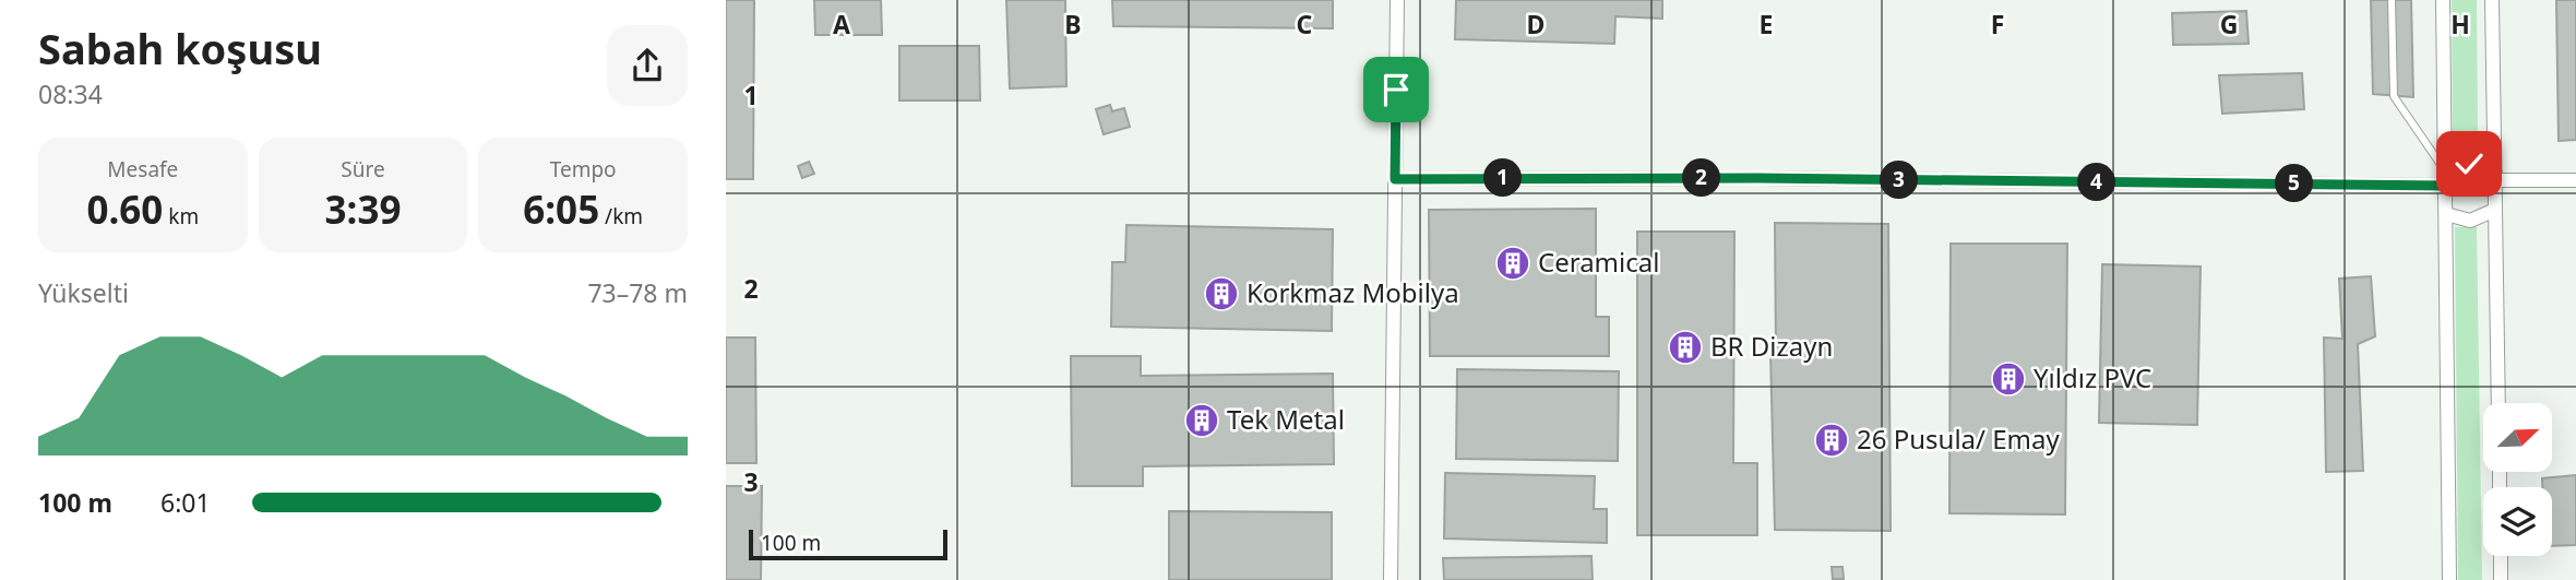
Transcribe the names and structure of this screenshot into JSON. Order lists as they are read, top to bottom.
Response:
{
  "places": {
    "building": [
      "Ceramical",
      "Korkmaz Mobilya",
      "BR Dizayn",
      "Yıldız PVC",
      "Tek Metal",
      "26 Pusula/ Emay"
    ]
  },
  "scale_bar": "100 m",
  "north": "top right",
  "page": {
    "heading": ["Sabah koşusu", "08:34"],
    "stats": [
      ["Mesafe", "0.60 km"],
      ["Süre", "3:39"],
      ["Tempo", "6:05 /km"]
    ],
    "pins": [
      "1",
      "2",
      "3",
      "4",
      "5"
    ],
    "chart": ["Yükselti", "73–78 m"],
    "list": [
      {
        "name": "100 m",
        "note": "6:01"
      }
    ],
    "scale": "100 m"
  },
  "grid": {
    "columns": [
      "A",
      "B",
      "C",
      "D",
      "E",
      "F",
      "G",
      "H"
    ],
    "rows": ["1", "2", "3"]
  }
}
